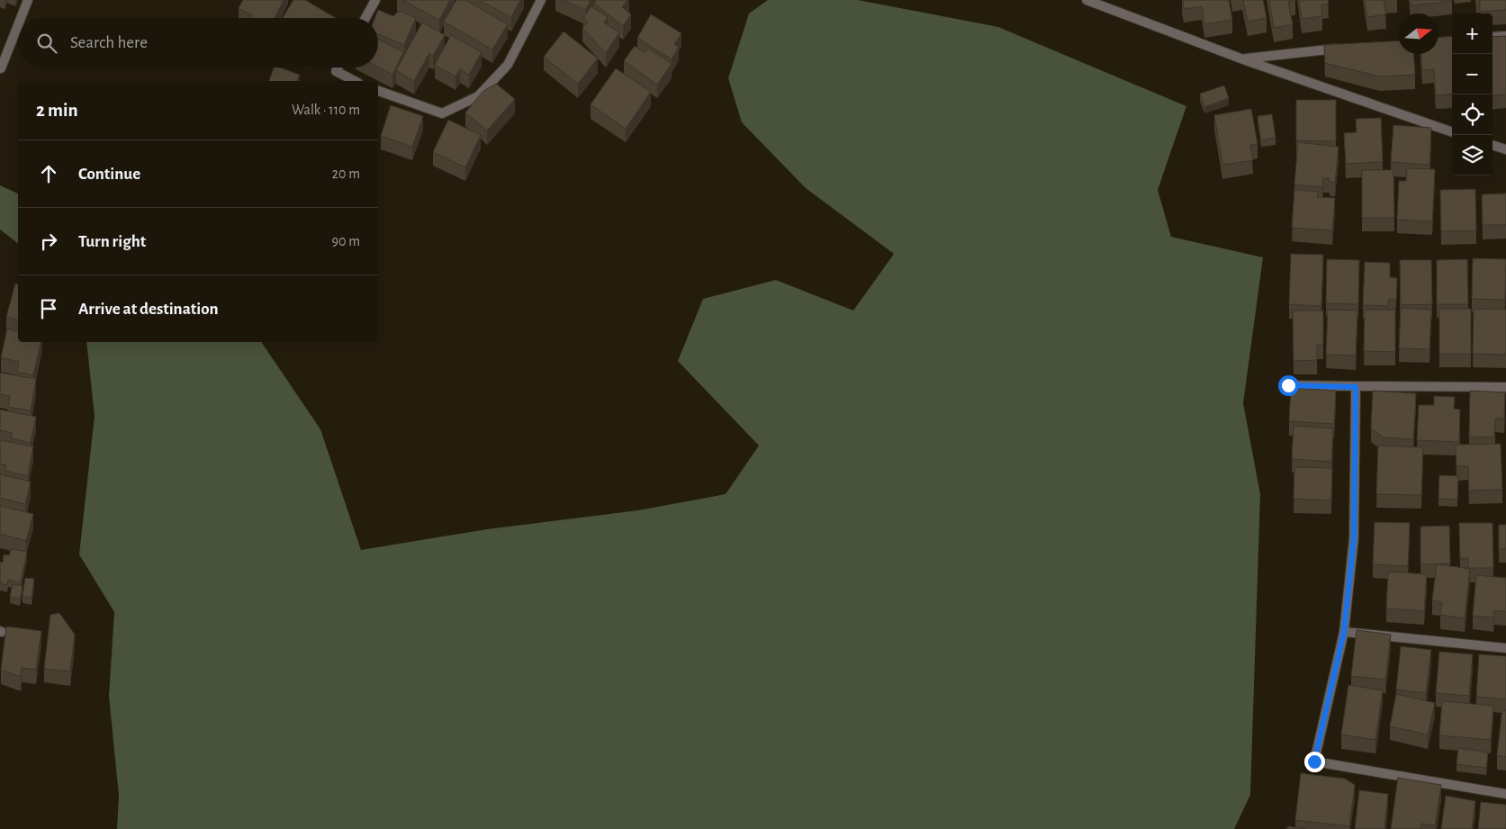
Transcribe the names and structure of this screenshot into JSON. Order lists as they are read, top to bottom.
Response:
{
  "north": "right",
  "page": {
    "map_buttons": ["+", "−"],
    "search": "Search here",
    "heading": ["2 min", "Walk · 110 m"],
    "list": [
      ["Continue", "20 m"],
      ["Turn right", "90 m"],
      "Arrive at destination"
    ]
  }
}
